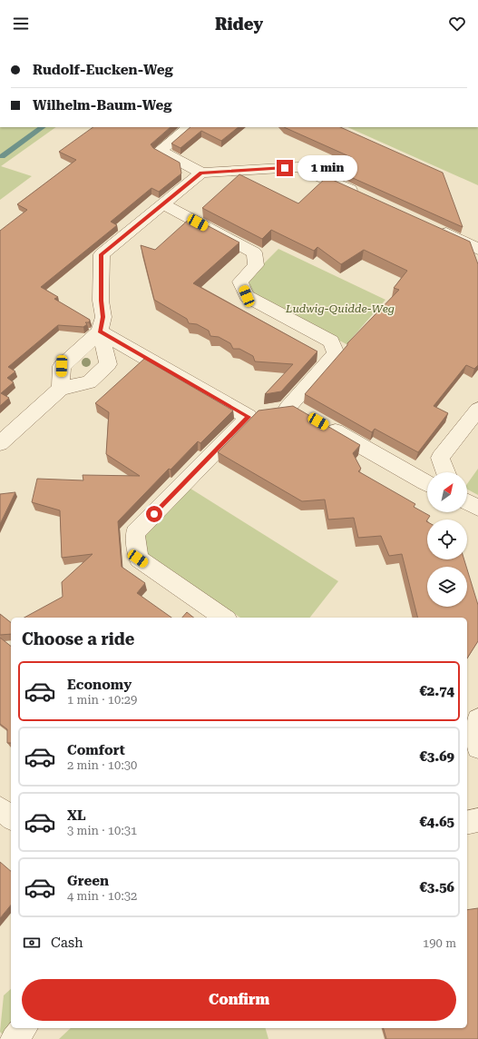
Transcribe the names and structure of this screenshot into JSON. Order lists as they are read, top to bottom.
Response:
{
  "parks": ["Ludwig-Quidde-Weg"],
  "north": "top right",
  "page": {
    "header": "Ridey",
    "banner": ["Rudolf-Eucken-Weg", "Wilhelm-Baum-Weg"],
    "bubble": "1 min",
    "heading": "Choose a ride",
    "list": [
      {
        "name": "Economy",
        "note": "1 min · 10:29",
        "value": "€2.74"
      },
      {
        "name": "Comfort",
        "note": "2 min · 10:30",
        "value": "€3.69"
      },
      {
        "name": "XL",
        "note": "3 min · 10:31",
        "value": "€4.65"
      },
      {
        "name": "Green",
        "note": "4 min · 10:32",
        "value": "€3.56"
      }
    ],
    "pay": ["Cash", "190 m"],
    "buttons": "Confirm"
  }
}
